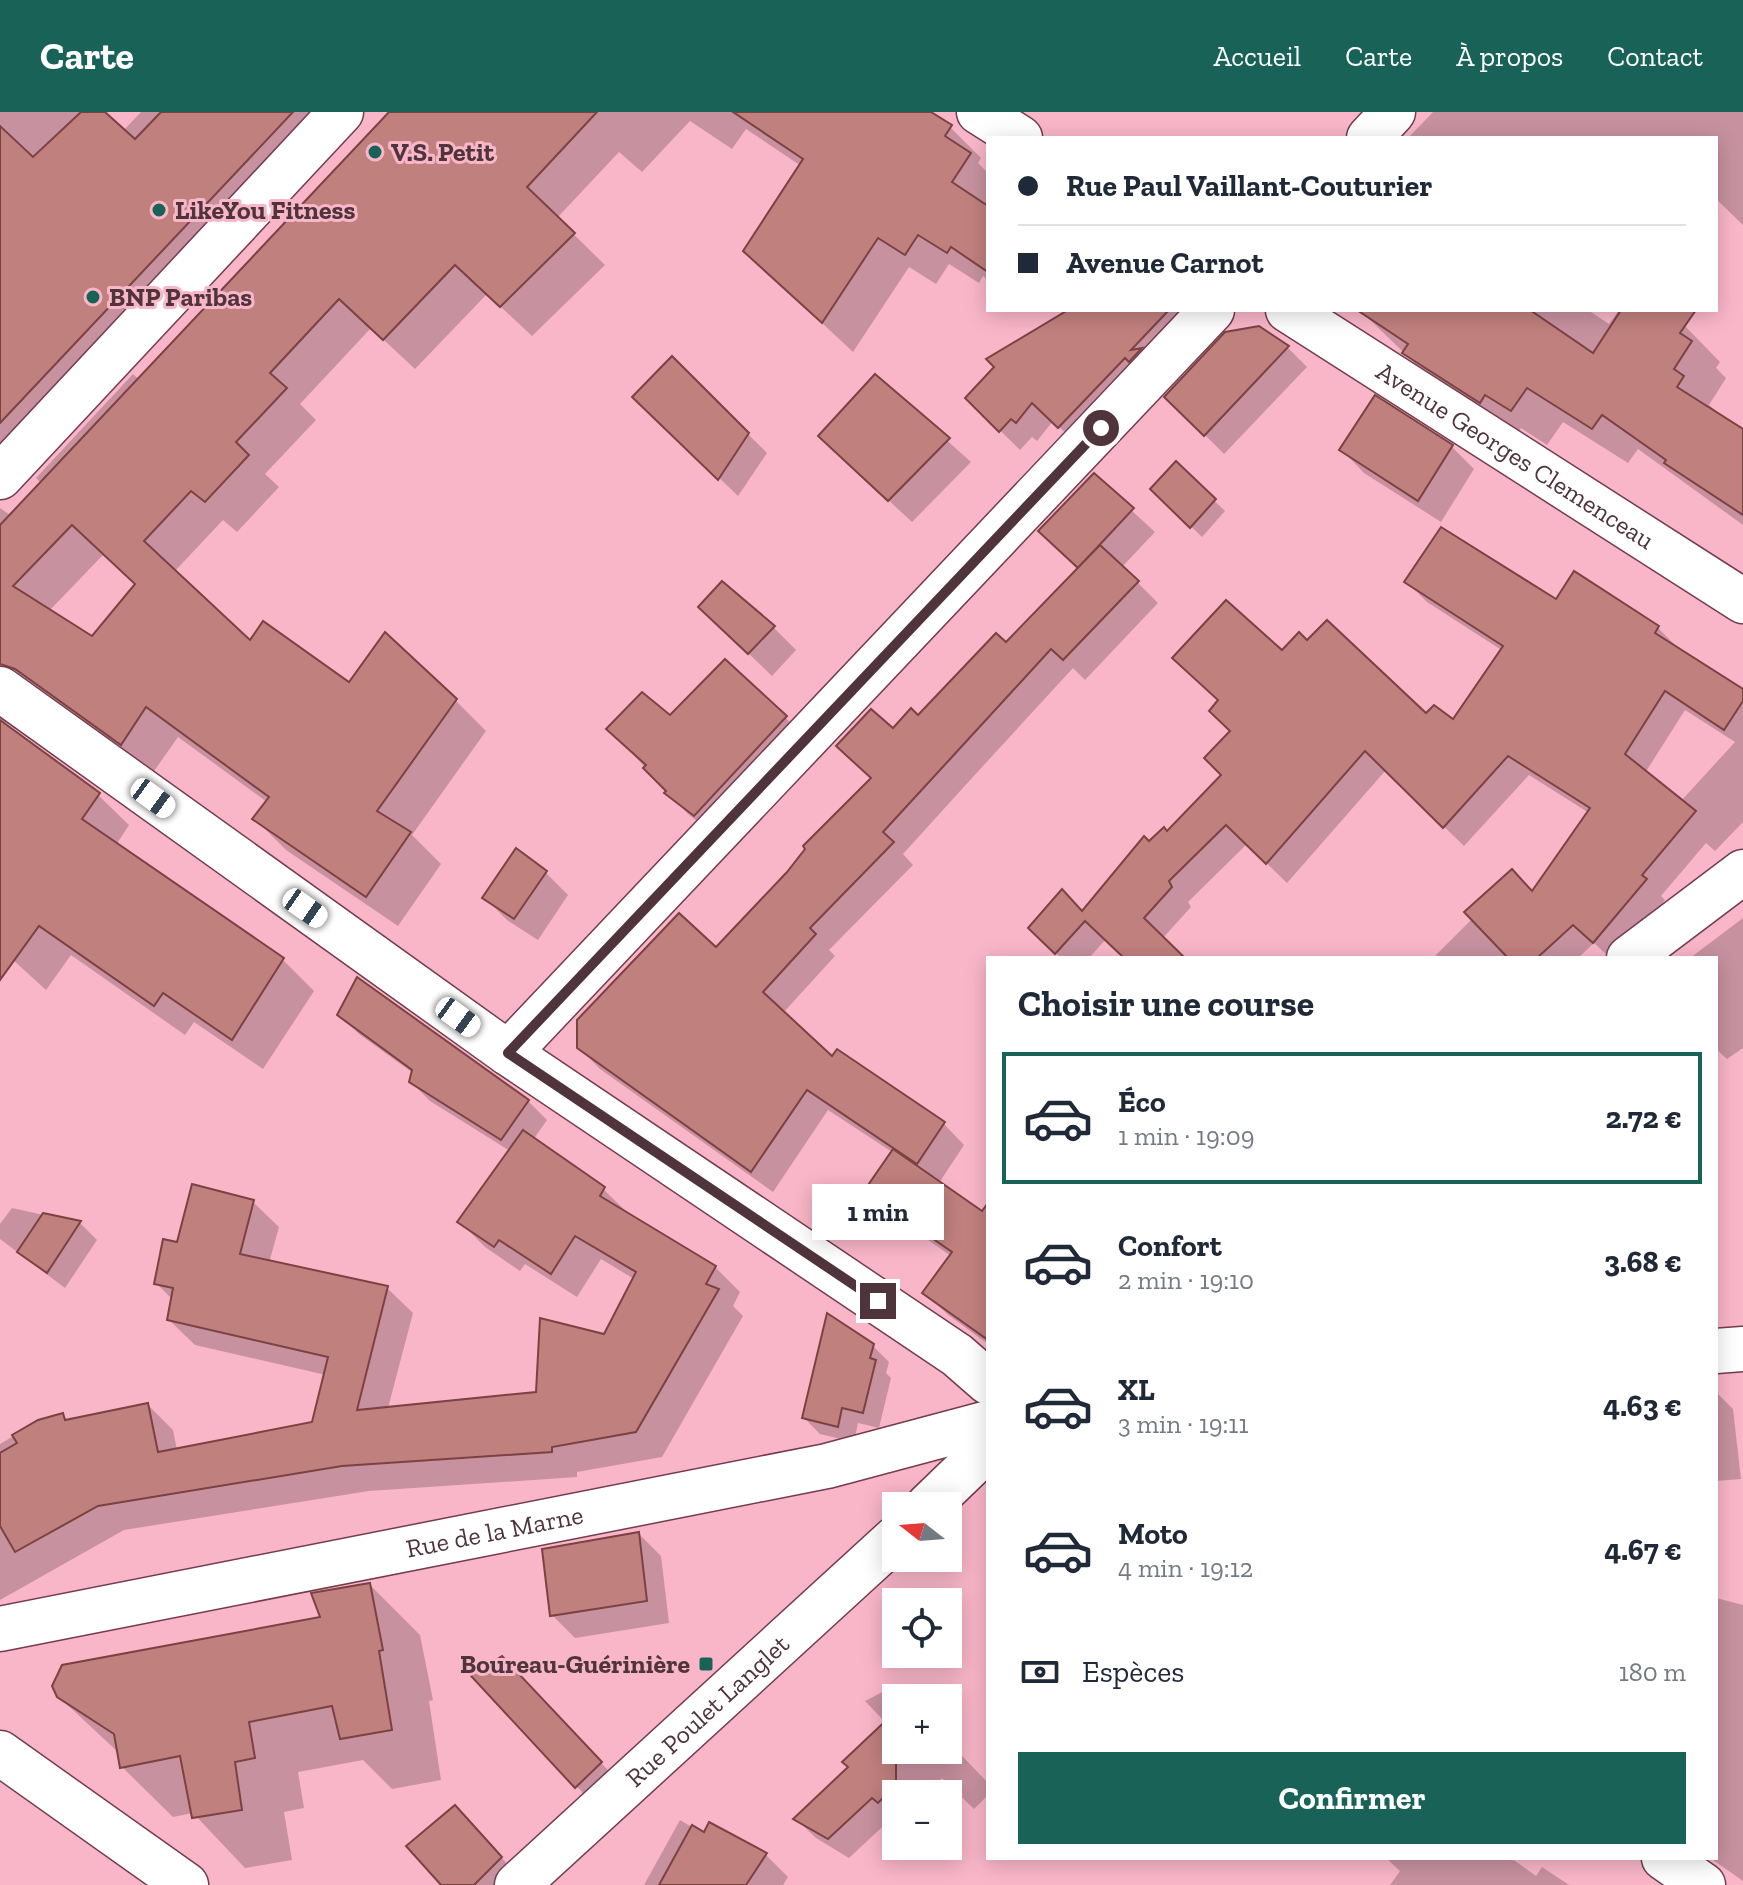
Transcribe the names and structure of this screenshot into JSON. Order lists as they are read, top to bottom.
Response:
{
  "streets": {
    "street": ["Avenue Georges Clemenceau", "Rue de la Marne", "Rue Poulet Langlet"]
  },
  "places": {
    "other": ["V.S. Petit", "LikeYou Fitness", "BNP Paribas"],
    "transit": ["Boureau-Guérinière"]
  },
  "north": "left",
  "page": {
    "header": "Carte",
    "nav": [
      "Accueil",
      "Carte",
      "À propos",
      "Contact"
    ],
    "banner": ["Rue Paul Vaillant-Couturier", "Avenue Carnot"],
    "heading": "Choisir une course",
    "list": [
      {
        "name": "Éco",
        "note": "1 min · 19:09",
        "value": "2.72 €"
      },
      {
        "name": "Confort",
        "note": "2 min · 19:10",
        "value": "3.68 €"
      },
      {
        "name": "XL",
        "note": "3 min · 19:11",
        "value": "4.63 €"
      },
      {
        "name": "Moto",
        "note": "4 min · 19:12",
        "value": "4.67 €"
      }
    ],
    "bubble": "1 min",
    "map_buttons": ["+", "−"],
    "pay": ["Espèces", "180 m"],
    "buttons": "Confirmer"
  }
}
